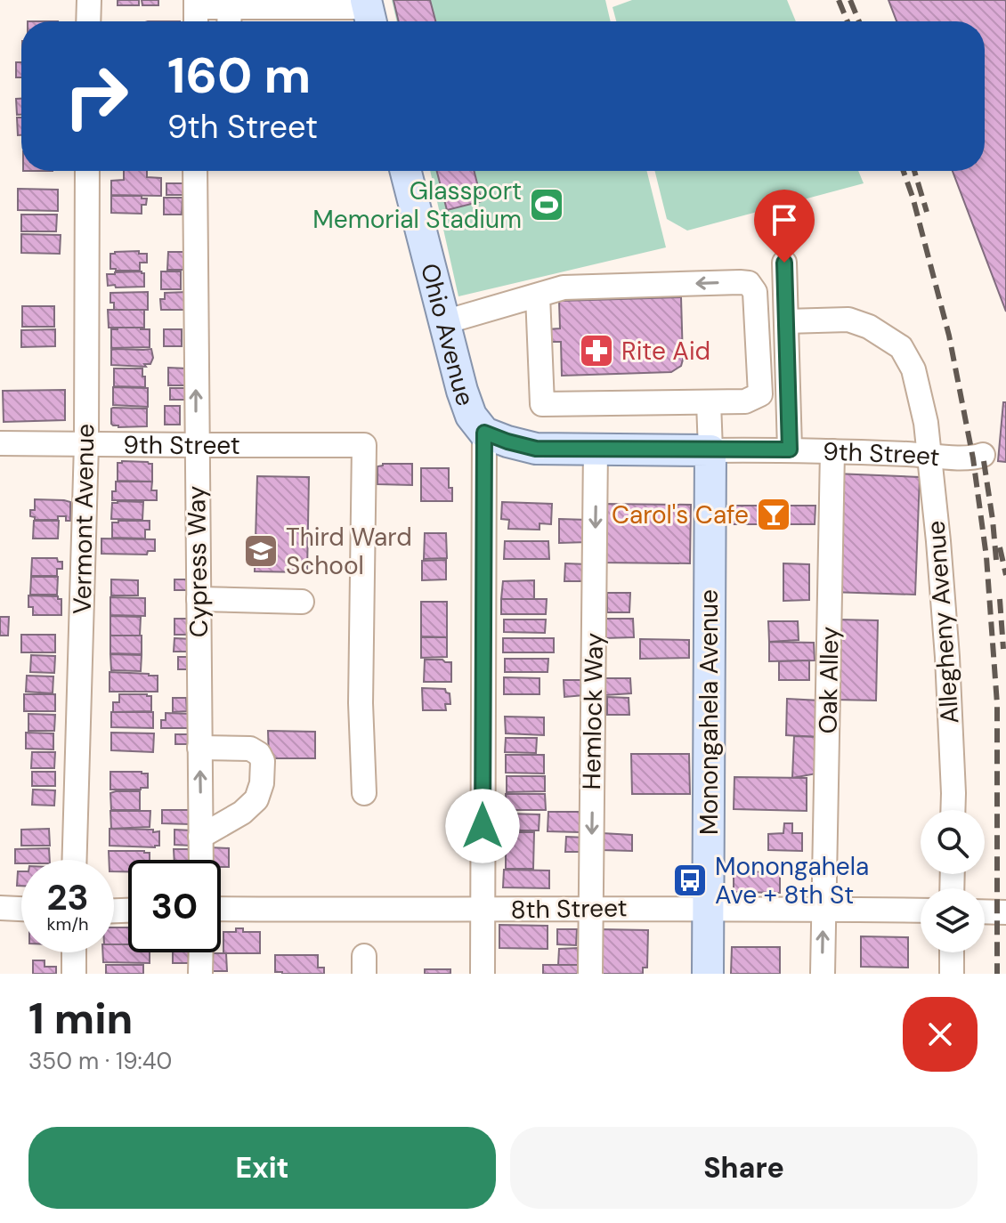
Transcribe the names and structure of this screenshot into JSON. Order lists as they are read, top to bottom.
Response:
{
  "streets": {
    "main road": ["Ohio Avenue", "9th Street", "Monongahela Avenue"],
    "street": [
      "Vermont Avenue",
      "Cypress Way",
      "Allegheny Avenue",
      "Oak Alley",
      "Hemlock Way",
      "8th Street"
    ]
  },
  "crossings": [
    ["Ohio Avenue", "9th Street"],
    ["Ohio Avenue", "8th Street"],
    ["9th Street", "Vermont Avenue"],
    ["9th Street", "Cypress Way"],
    ["9th Street", "Allegheny Avenue"],
    ["9th Street", "Oak Alley"],
    ["9th Street", "Hemlock Way"],
    ["9th Street", "Monongahela Avenue"],
    ["Oak Alley", "8th Street"],
    ["Hemlock Way", "8th Street"],
    ["Monongahela Avenue", "8th Street"]
  ],
  "one_way": ["Cypress Way", "Hemlock Way"],
  "places": {
    "sports": ["Glassport Memorial Stadium"],
    "pharmacy": ["Rite Aid"],
    "bar": ["Carol's Cafe"],
    "school or university": ["Third Ward School"],
    "bus stop": ["Monongahela Ave + 8th St"]
  },
  "page": {
    "turn": ["160 m", "9th Street"],
    "speed": "23 km/h",
    "limit": "30",
    "heading": ["1 min", "350 m · 19:40"],
    "buttons": ["Exit", "Share"]
  }
}
